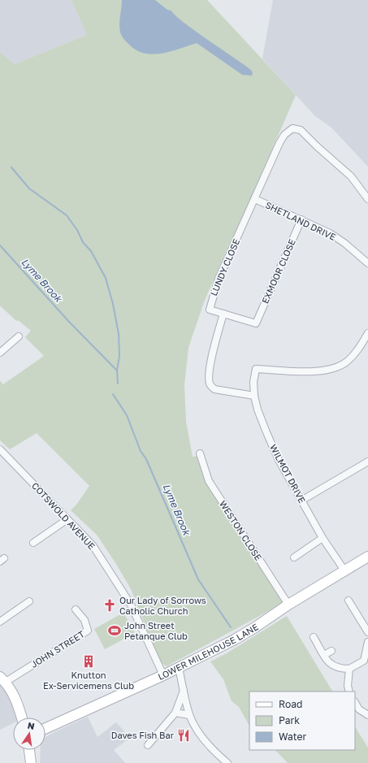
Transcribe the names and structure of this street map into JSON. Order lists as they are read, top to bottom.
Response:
{
  "streets": {
    "main road": ["LOWER MILEHOUSE LANE"],
    "street": [
      "SHETLAND DRIVE",
      "LUNDY CLOSE",
      "EXMOOR CLOSE",
      "WILMOT DRIVE",
      "COTSWOLD AVENUE",
      "WESTON CLOSE",
      "JOHN STREET"
    ]
  },
  "crossings": [
    ["SHETLAND DRIVE", "LUNDY CLOSE"],
    ["SHETLAND DRIVE", "EXMOOR CLOSE"],
    ["LUNDY CLOSE", "EXMOOR CLOSE"],
    ["WILMOT DRIVE", "LOWER MILEHOUSE LANE"],
    ["COTSWOLD AVENUE", "LOWER MILEHOUSE LANE"],
    ["WESTON CLOSE", "LOWER MILEHOUSE LANE"]
  ],
  "water": ["Lyme Brook"],
  "places": {
    "church": ["Our Lady of Sorrows Catholic Church"],
    "sports": ["John Street Petanque Club"],
    "building": ["Knutton Ex-Servicemens Club"],
    "restaurant": ["Daves Fish Bar"]
  },
  "legend": ["Road", "Park", "Water"],
  "north": "top"
}
